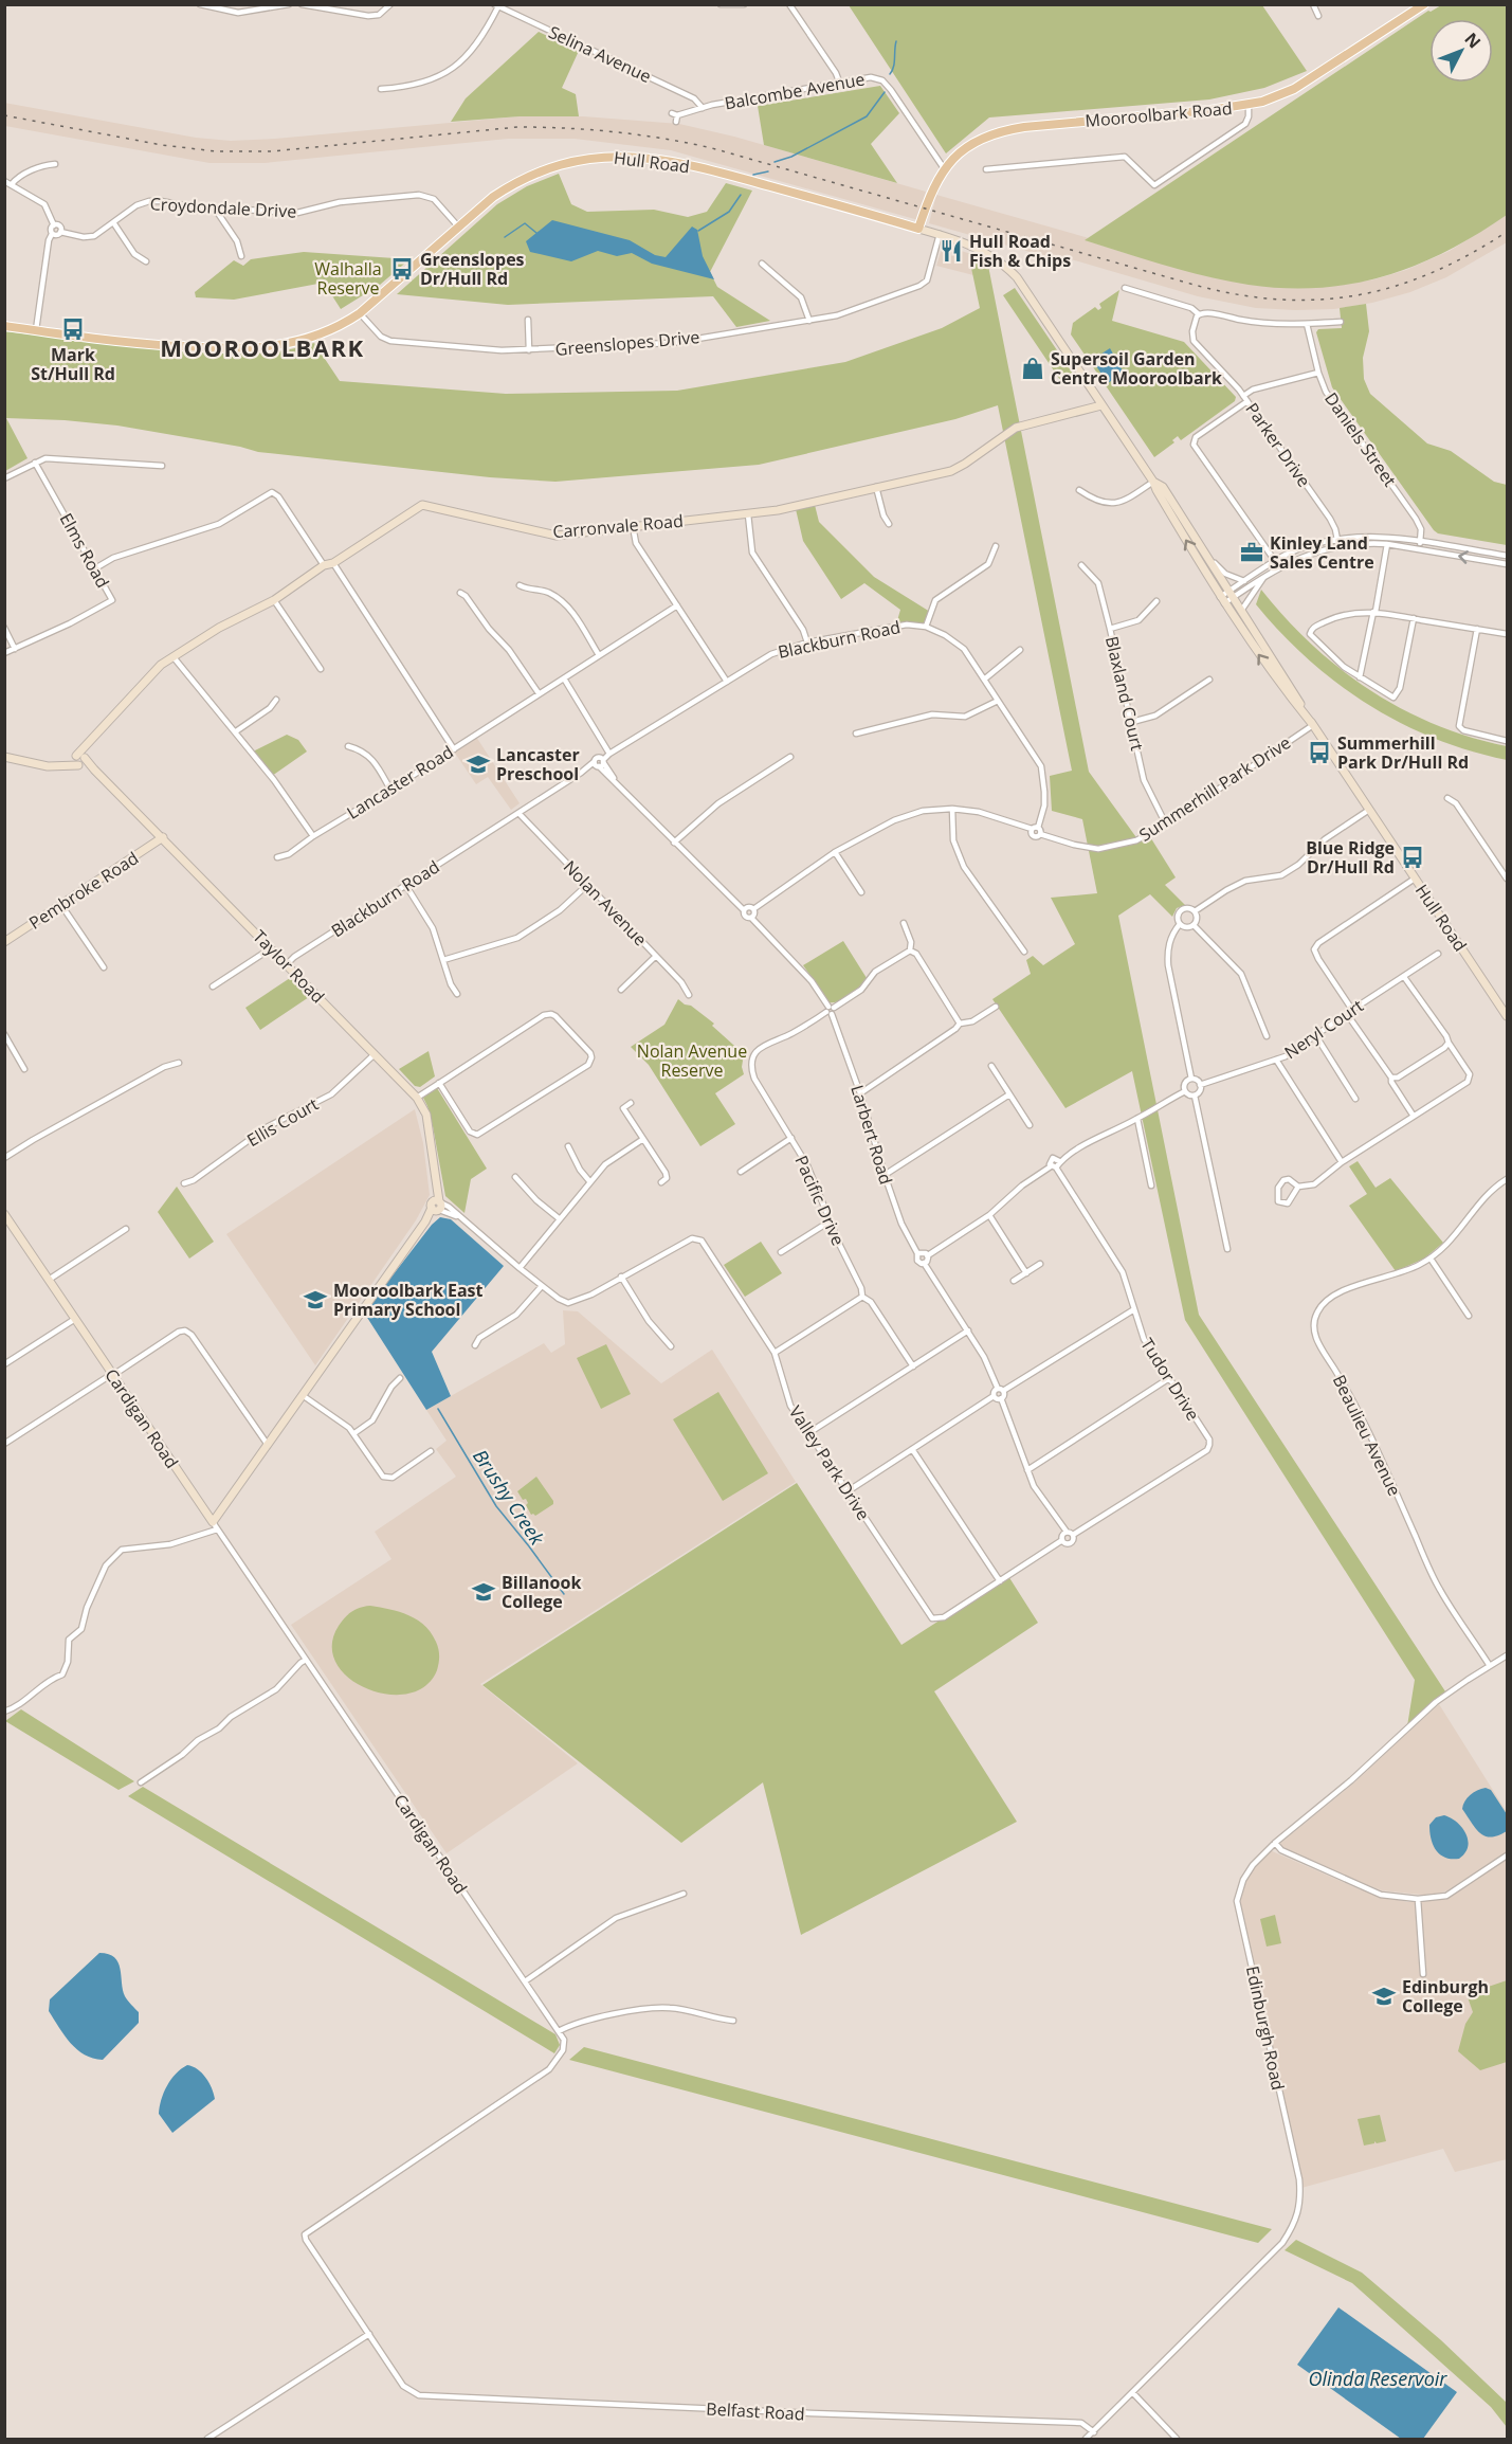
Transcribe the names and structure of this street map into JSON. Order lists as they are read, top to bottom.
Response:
{
  "streets": {
    "main road": ["Mooroolbark Road", "Hull Road"],
    "street": [
      "Selina Avenue",
      "Balcombe Avenue",
      "Croydondale Drive",
      "Greenslopes Drive",
      "Daniels Street",
      "Parker Drive",
      "Carronvale Road",
      "Elms Road",
      "Blackburn Road",
      "Blaxland Court",
      "Lancaster Road",
      "Summerhill Park Drive",
      "Pembroke Road",
      "Nolan Avenue",
      "Taylor Road",
      "Neryl Court",
      "Ellis Court",
      "Larbert Road",
      "Pacific Drive",
      "Tudor Drive",
      "Cardigan Road",
      "Beaulieu Avenue",
      "Valley Park Drive",
      "Edinburgh Road",
      "Belfast Road"
    ]
  },
  "crossings": [
    ["Selina Avenue", "Balcombe Avenue"],
    ["Balcombe Avenue", "Mooroolbark Road"],
    ["Mooroolbark Road", "Hull Road"],
    ["Hull Road", "Croydondale Drive"],
    ["Hull Road", "Greenslopes Drive"],
    ["Hull Road", "Carronvale Road"],
    ["Hull Road", "Summerhill Park Drive"],
    ["Carronvale Road", "Taylor Road"],
    ["Blackburn Road", "Nolan Avenue"],
    ["Blackburn Road", "Taylor Road"],
    ["Blaxland Court", "Summerhill Park Drive"],
    ["Pembroke Road", "Taylor Road"],
    ["Taylor Road", "Ellis Court"],
    ["Larbert Road", "Pacific Drive"],
    ["Beaulieu Avenue", "Edinburgh Road"],
    ["Edinburgh Road", "Belfast Road"]
  ],
  "districts": ["MOOROOLBARK"],
  "water": ["Brushy Creek", "Olinda Reservoir"],
  "parks": ["Walhalla Reserve", "Nolan Avenue Reserve"],
  "places": {
    "restaurant": ["Hull Road Fish & Chips"],
    "bus stop": [
      "Greenslopes Dr/Hull Rd",
      "Mark St/Hull Rd",
      "Summerhill Park Dr/Hull Rd",
      "Blue Ridge Dr/Hull Rd"
    ],
    "shop": ["Supersoil Garden Centre Mooroolbark"],
    "office": ["Kinley Land Sales Centre"],
    "school or university": [
      "Lancaster Preschool",
      "Mooroolbark East Primary School",
      "Billanook College",
      "Edinburgh College"
    ]
  },
  "north": "top right"
}
